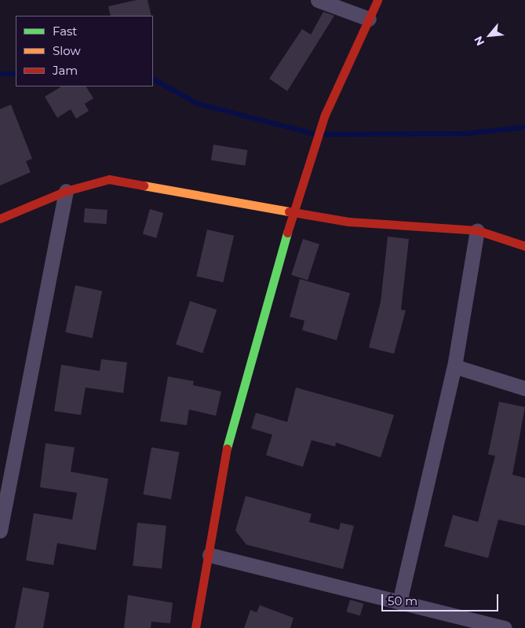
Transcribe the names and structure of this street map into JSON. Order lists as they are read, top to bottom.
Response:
{
  "legend": ["Fast", "Slow", "Jam"],
  "scale_bar": "50 m",
  "north": "bottom left"
}
